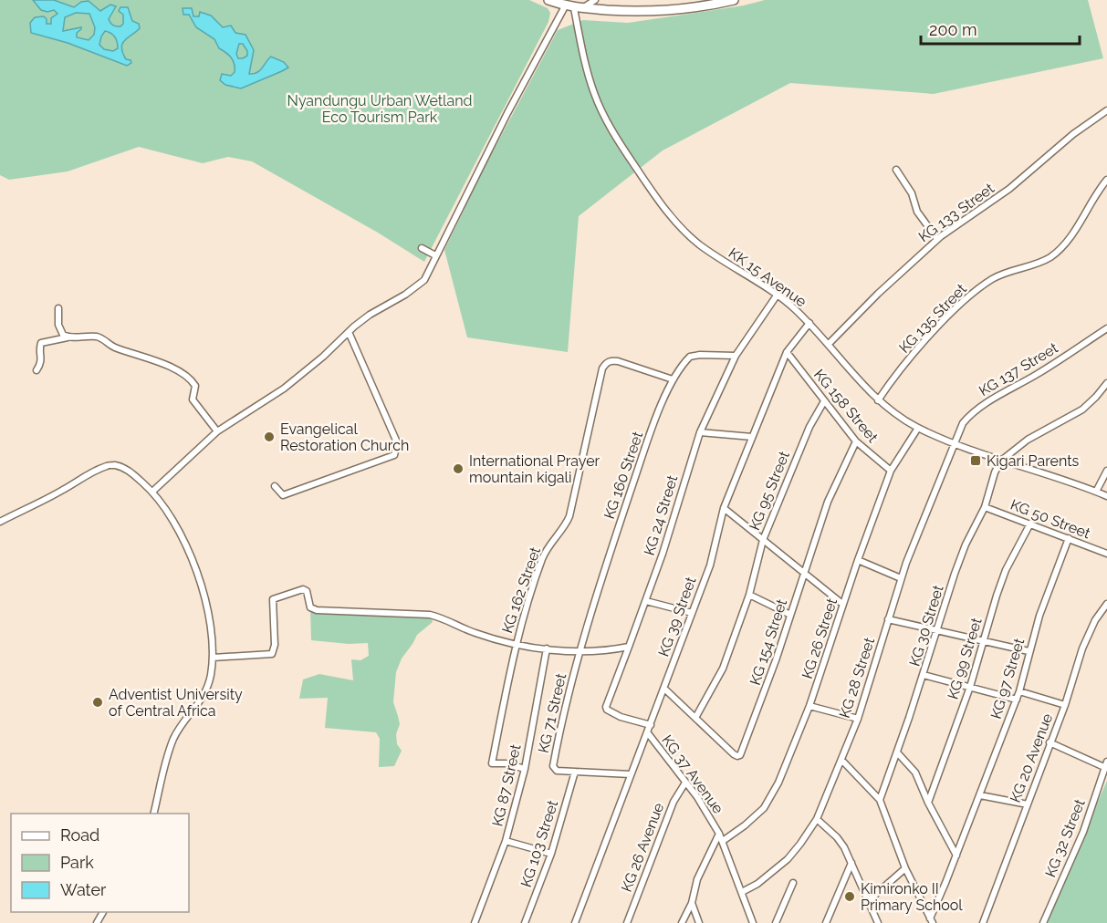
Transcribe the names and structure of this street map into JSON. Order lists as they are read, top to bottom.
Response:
{
  "streets": {
    "street": [
      "KG 133 Street",
      "KK 15 Avenue",
      "KG 135 Street",
      "KG 137 Street",
      "KG 158 Street",
      "KG 160 Street",
      "KG 95 Street",
      "KG 24 Street",
      "KG 50 Street",
      "KG 162 Street",
      "KG 39 Street",
      "KG 30 Street",
      "KG 26 Street",
      "KG 154 Street",
      "KG 99 Street",
      "KG 28 Street",
      "KG 97 Street",
      "KG 71 Street",
      "KG 20 Avenue",
      "KG 37 Avenue",
      "KG 87 Street",
      "KG 32 Street",
      "KG 103 Street",
      "KG 26 Avenue"
    ]
  },
  "crossings": [
    ["KG 133 Street", "KK 15 Avenue"],
    ["KK 15 Avenue", "KG 135 Street"],
    ["KK 15 Avenue", "KG 137 Street"],
    ["KK 15 Avenue", "KG 24 Street"],
    ["KK 15 Avenue", "KG 39 Street"],
    ["KK 15 Avenue", "KG 30 Street"],
    ["KK 15 Avenue", "KG 26 Street"],
    ["KK 15 Avenue", "KG 28 Street"],
    ["KG 137 Street", "KG 28 Street"],
    ["KG 158 Street", "KG 95 Street"],
    ["KG 158 Street", "KG 39 Street"],
    ["KG 158 Street", "KG 26 Street"],
    ["KG 158 Street", "KG 154 Street"],
    ["KG 160 Street", "KG 24 Street"],
    ["KG 160 Street", "KG 162 Street"],
    ["KG 160 Street", "KG 71 Street"],
    ["KG 95 Street", "KG 154 Street"],
    ["KG 24 Street", "KG 39 Street"],
    ["KG 50 Street", "KG 30 Street"],
    ["KG 50 Street", "KG 99 Street"],
    ["KG 50 Street", "KG 97 Street"],
    ["KG 39 Street", "KG 154 Street"],
    ["KG 39 Street", "KG 71 Street"],
    ["KG 39 Street", "KG 37 Avenue"],
    ["KG 26 Street", "KG 37 Avenue"],
    ["KG 28 Street", "KG 37 Avenue"],
    ["KG 71 Street", "KG 103 Street"],
    ["KG 37 Avenue", "KG 26 Avenue"]
  ],
  "parks": ["Nyandungu Urban Wetland Eco Tourism Park"],
  "places": {
    "other": [
      "Evangelical Restoration Church",
      "International Prayer mountain kigali",
      "Adventist University of Central Africa",
      "Kimironko II Primary School"
    ],
    "transit": ["Kigari Parents"]
  },
  "legend": ["Road", "Park", "Water"],
  "scale_bar": "200 m"
}
